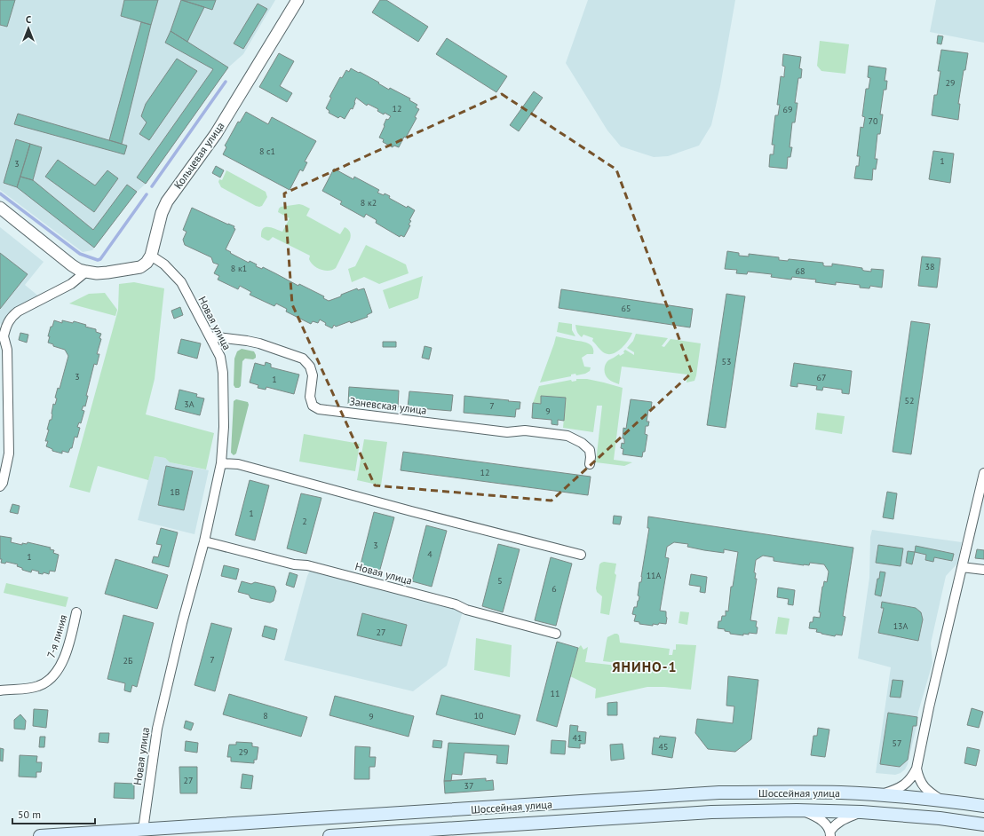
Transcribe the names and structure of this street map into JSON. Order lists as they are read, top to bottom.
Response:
{
  "streets": {
    "main road": ["Шоссейная улица"],
    "street": [
      "Кольцевая улица",
      "Новая улица",
      "Заневская улица",
      "7-я линия"
    ]
  },
  "crossings": [
    ["Кольцевая улица", "Новая улица"],
    ["Новая улица", "Заневская улица"],
    ["Новая улица", "Шоссейная улица"]
  ],
  "districts": ["ЯНИНО-1"],
  "house_numbers": [
    "29",
    "12",
    "69",
    "70",
    "8 с1",
    "1",
    "3",
    "8 к2",
    "38",
    "8 к1",
    "68",
    "65",
    "53",
    "3",
    "67",
    "1",
    "52",
    "3А",
    "7",
    "9",
    "12",
    "1В",
    "1",
    "2",
    "3",
    "4",
    "1",
    "11А",
    "5",
    "6",
    "13А",
    "27",
    "7",
    "2Б",
    "11",
    "8",
    "10",
    "9",
    "41",
    "57",
    "45",
    "29",
    "27",
    "37"
  ],
  "scale_bar": "50 m",
  "north": "top"
}
